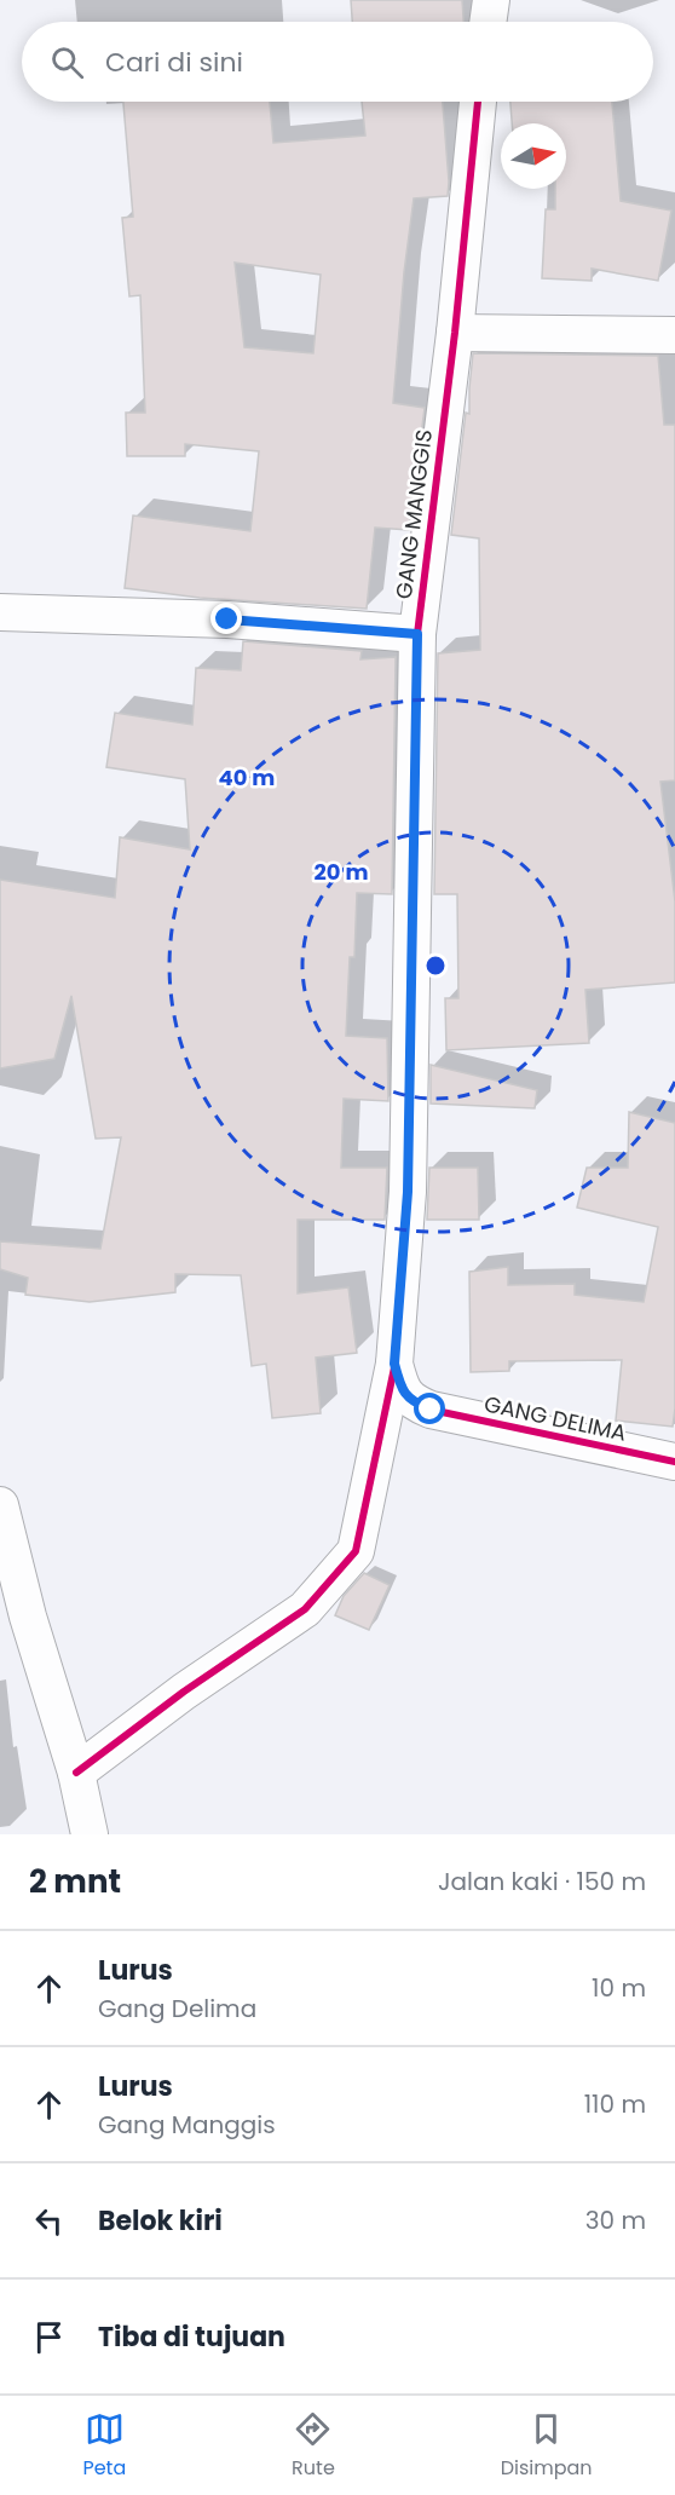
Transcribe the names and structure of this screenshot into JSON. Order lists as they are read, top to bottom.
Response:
{
  "streets": {
    "street": ["GANG MANGGIS", "GANG DELIMA"]
  },
  "crossings": [
    ["GANG MANGGIS", "GANG DELIMA"]
  ],
  "north": "right",
  "page": {
    "search": "Cari di sini",
    "heading": ["2 mnt", "Jalan kaki · 150 m"],
    "list": [
      ["Lurus", "Gang Delima", "10 m"],
      ["Lurus", "Gang Manggis", "110 m"],
      ["Belok kiri", "30 m"],
      "Tiba di tujuan"
    ],
    "nav": ["Peta", "Rute", "Disimpan"]
  },
  "rings": ["40 m", "20 m"]
}
